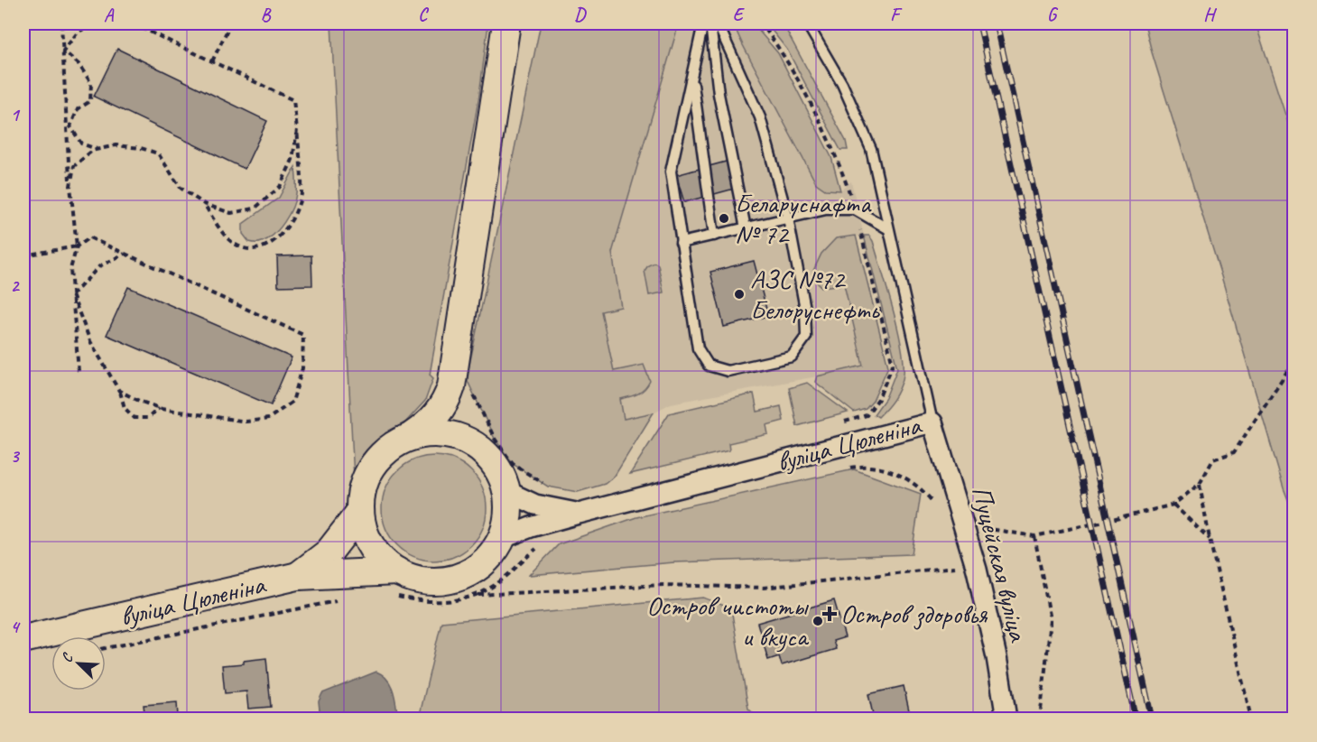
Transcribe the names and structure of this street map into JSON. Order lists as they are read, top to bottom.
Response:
{
  "streets": {
    "main road": ["вуліца Цюленіна"],
    "street": ["Пуцейская вуліца"]
  },
  "crossings": [
    ["вуліца Цюленіна", "Пуцейская вуліца"]
  ],
  "places": {
    "other": ["Беларуснафта № 72", "АЗС №72 Белоруснефть", "Остров чистоты и вкуса"],
    "health": ["Остров здоровья"]
  },
  "north": "top left",
  "grid": {
    "columns": [
      "A",
      "B",
      "C",
      "D",
      "E",
      "F",
      "G",
      "H"
    ],
    "rows": [
      "1",
      "2",
      "3",
      "4"
    ]
  }
}
